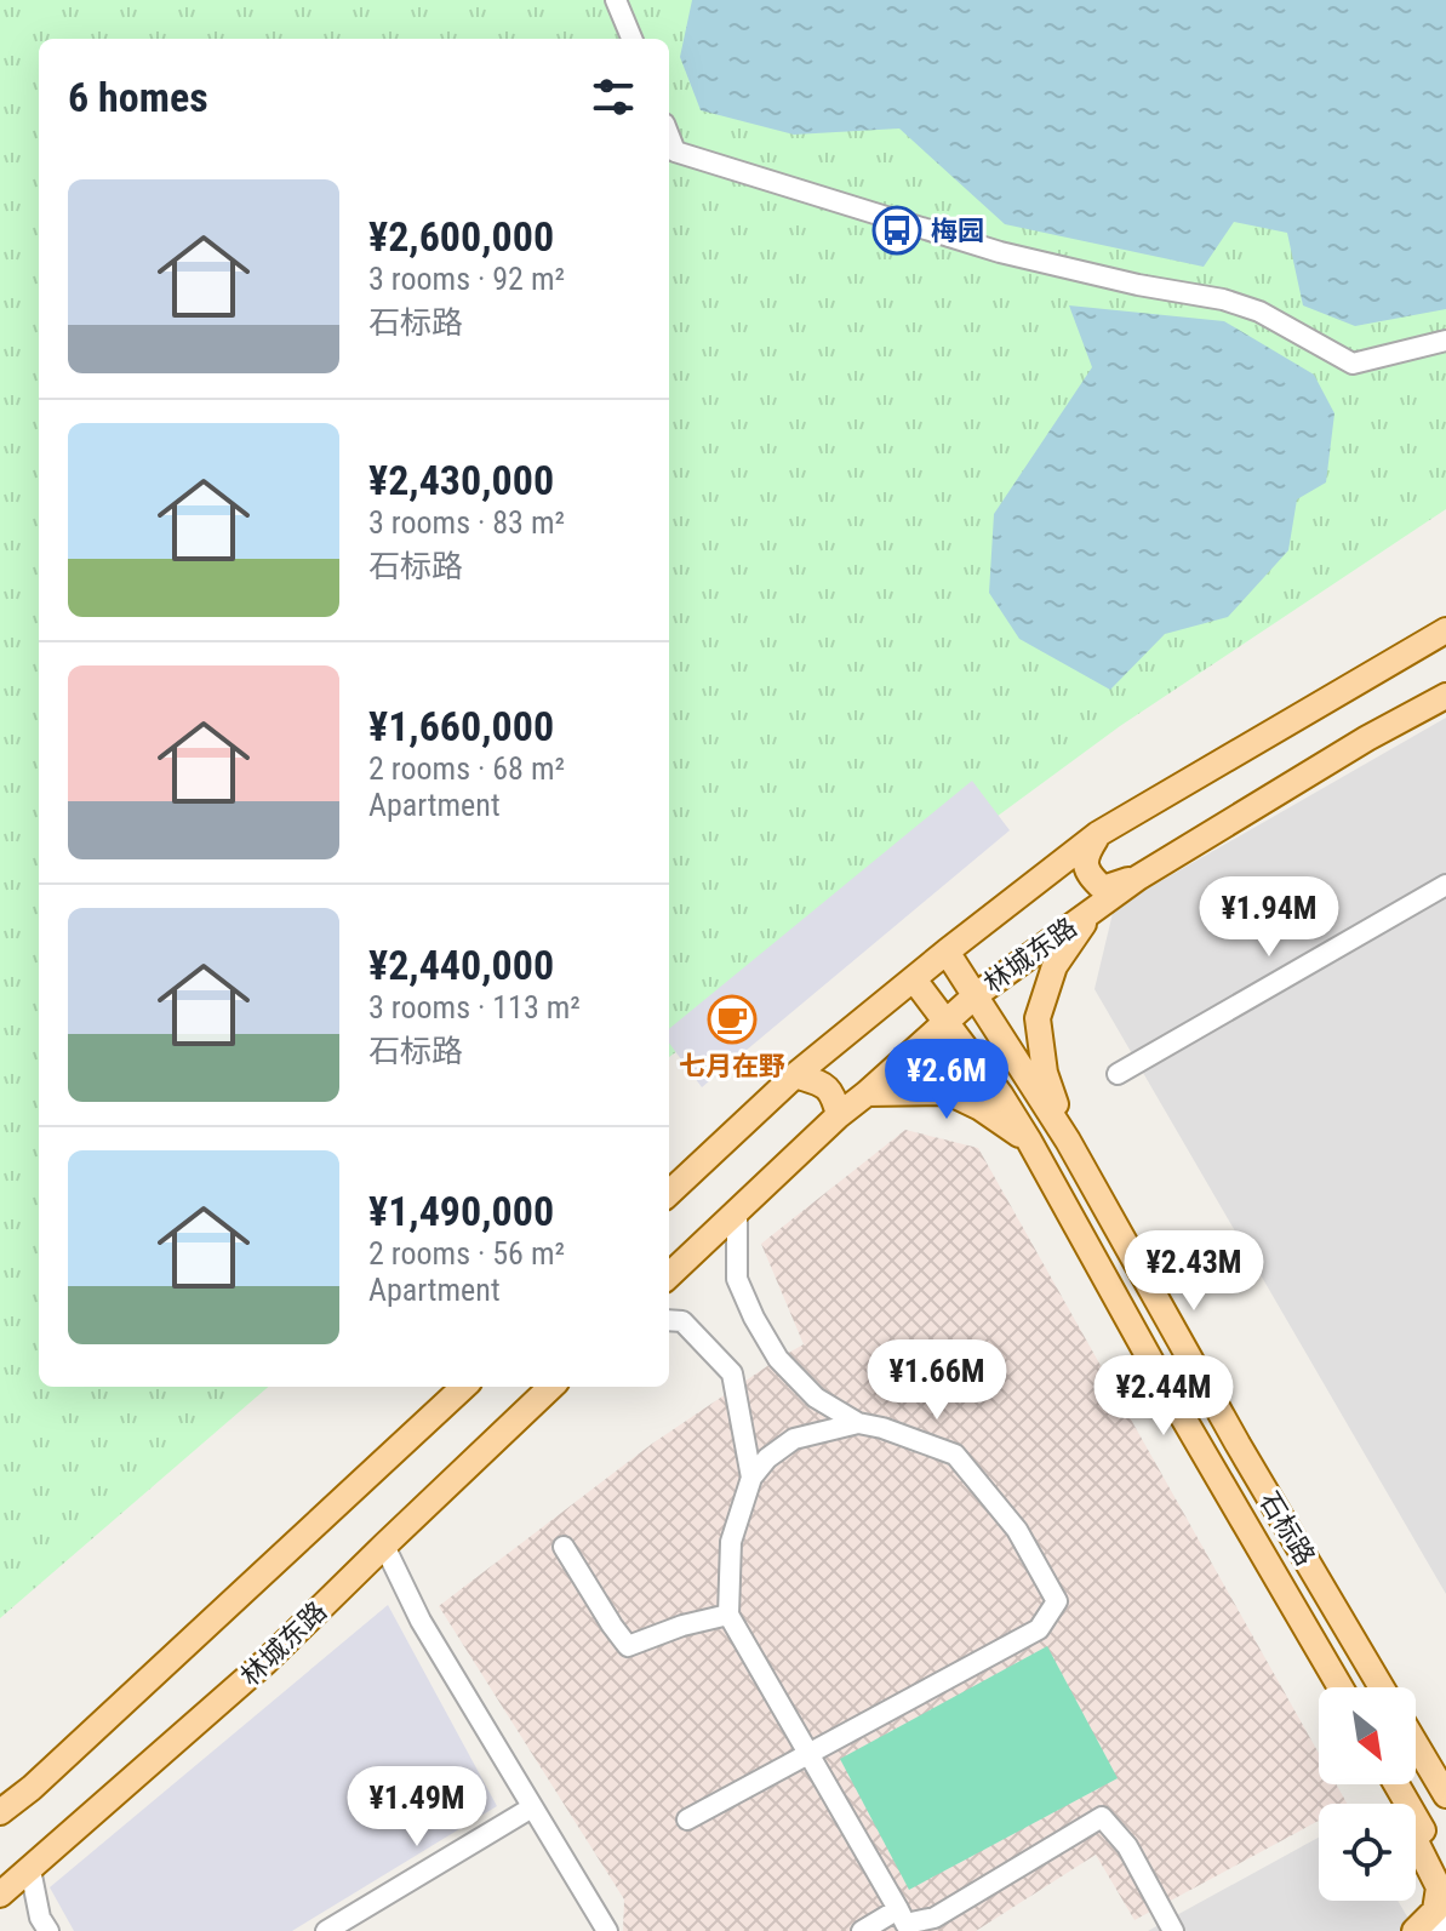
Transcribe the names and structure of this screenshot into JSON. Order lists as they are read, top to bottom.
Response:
{
  "streets": {
    "main road": ["林城东路", "石标路"]
  },
  "crossings": [
    ["林城东路", "石标路"]
  ],
  "places": {
    "bus stop": ["梅园"],
    "cafe": ["七月在野"]
  },
  "north": "bottom right",
  "page": {
    "heading": "6 homes",
    "list": [
      {
        "name": "¥2,600,000",
        "note": "3 rooms · 92 m² · 石标路"
      },
      {
        "name": "¥2,430,000",
        "note": "3 rooms · 83 m² · 石标路"
      },
      {
        "name": "¥1,660,000",
        "note": "2 rooms · 68 m² · Apartment"
      },
      {
        "name": "¥2,440,000",
        "note": "3 rooms · 113 m² · 石标路"
      },
      {
        "name": "¥1,490,000",
        "note": "2 rooms · 56 m² · Apartment"
      }
    ],
    "price": [
      "¥1.94M",
      "¥2.6M",
      "¥2.43M",
      "¥1.66M",
      "¥2.44M",
      "¥1.49M"
    ]
  }
}
